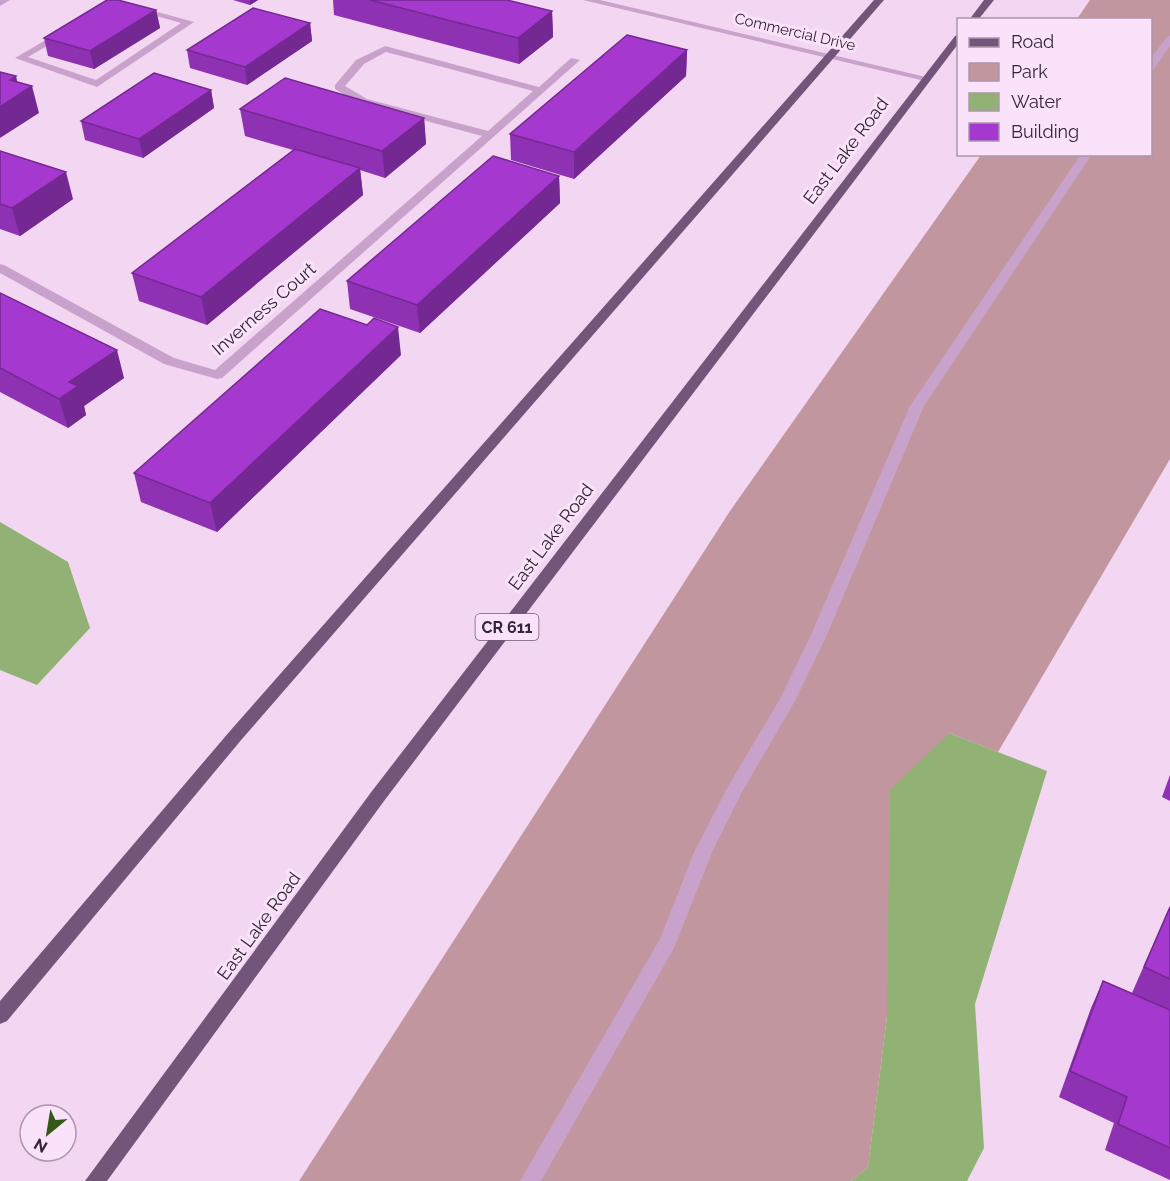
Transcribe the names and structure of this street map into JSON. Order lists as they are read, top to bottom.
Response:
{
  "streets": {
    "main road": ["East Lake Road", "CR 611"],
    "street": ["Commercial Drive", "Inverness Court"]
  },
  "crossings": [
    ["Commercial Drive", "East Lake Road"]
  ],
  "legend": [
    "Road",
    "Park",
    "Water",
    "Building"
  ],
  "north": "bottom left"
}
